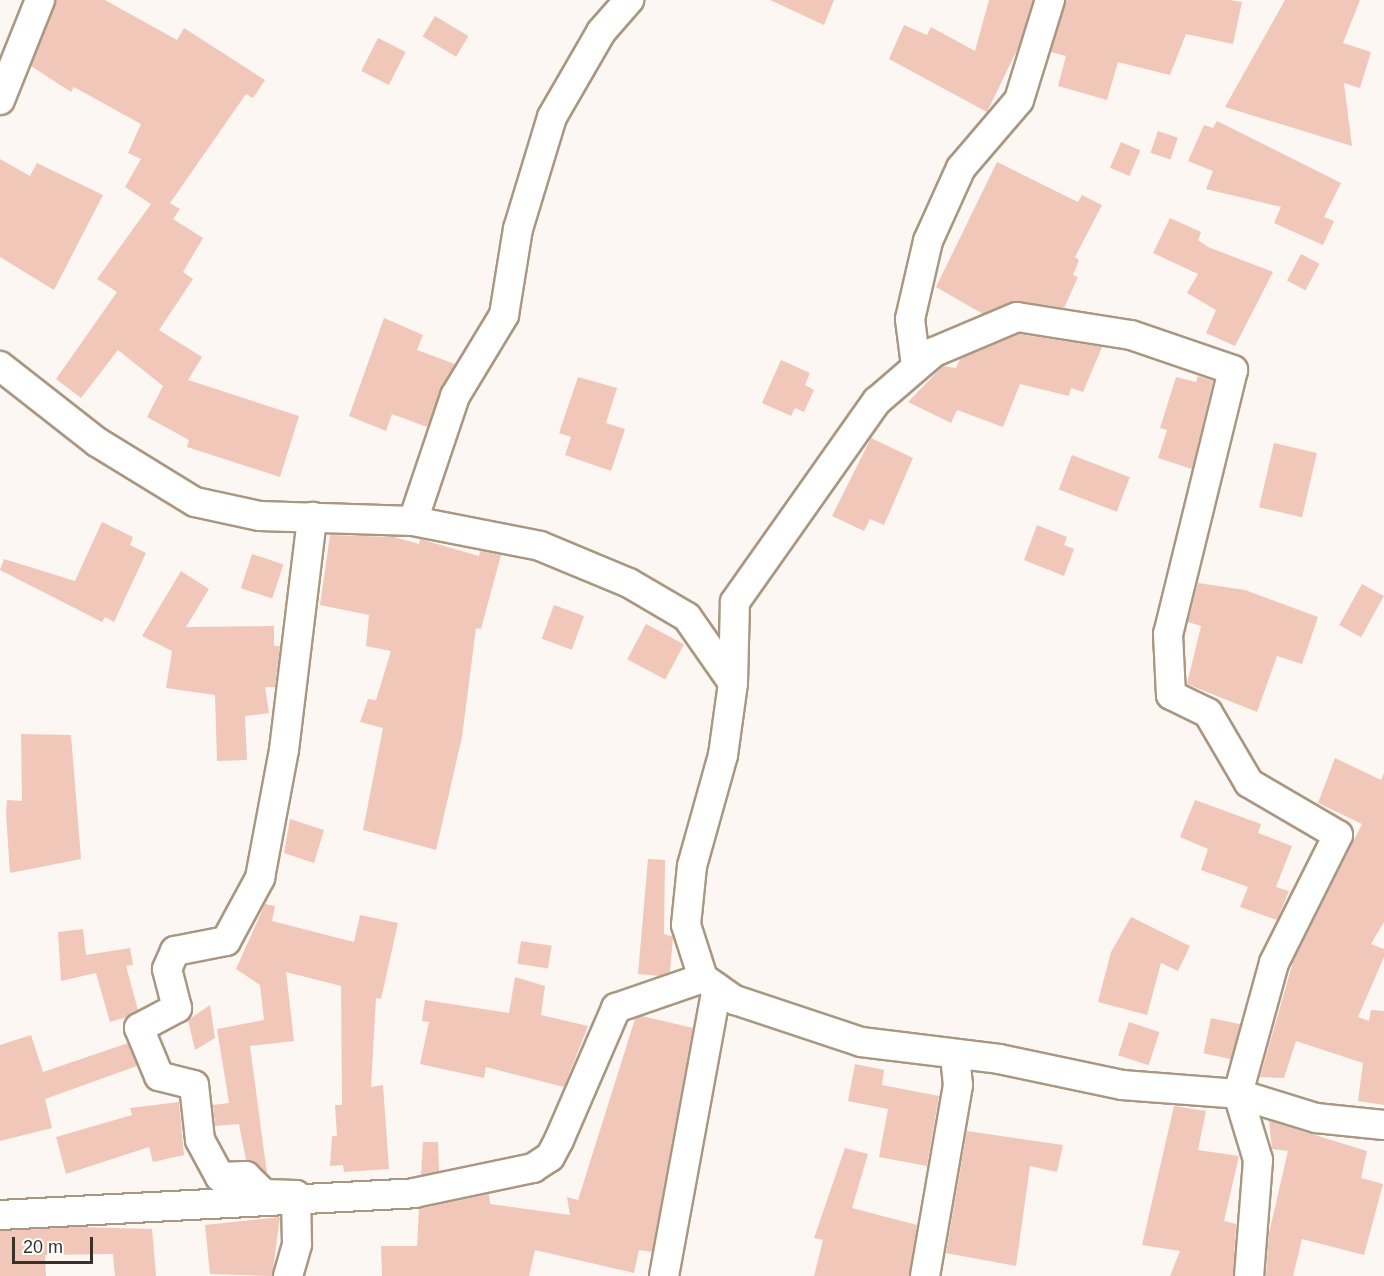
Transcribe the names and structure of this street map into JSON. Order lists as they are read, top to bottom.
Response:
{
  "scale_bar": "20 m"
}
